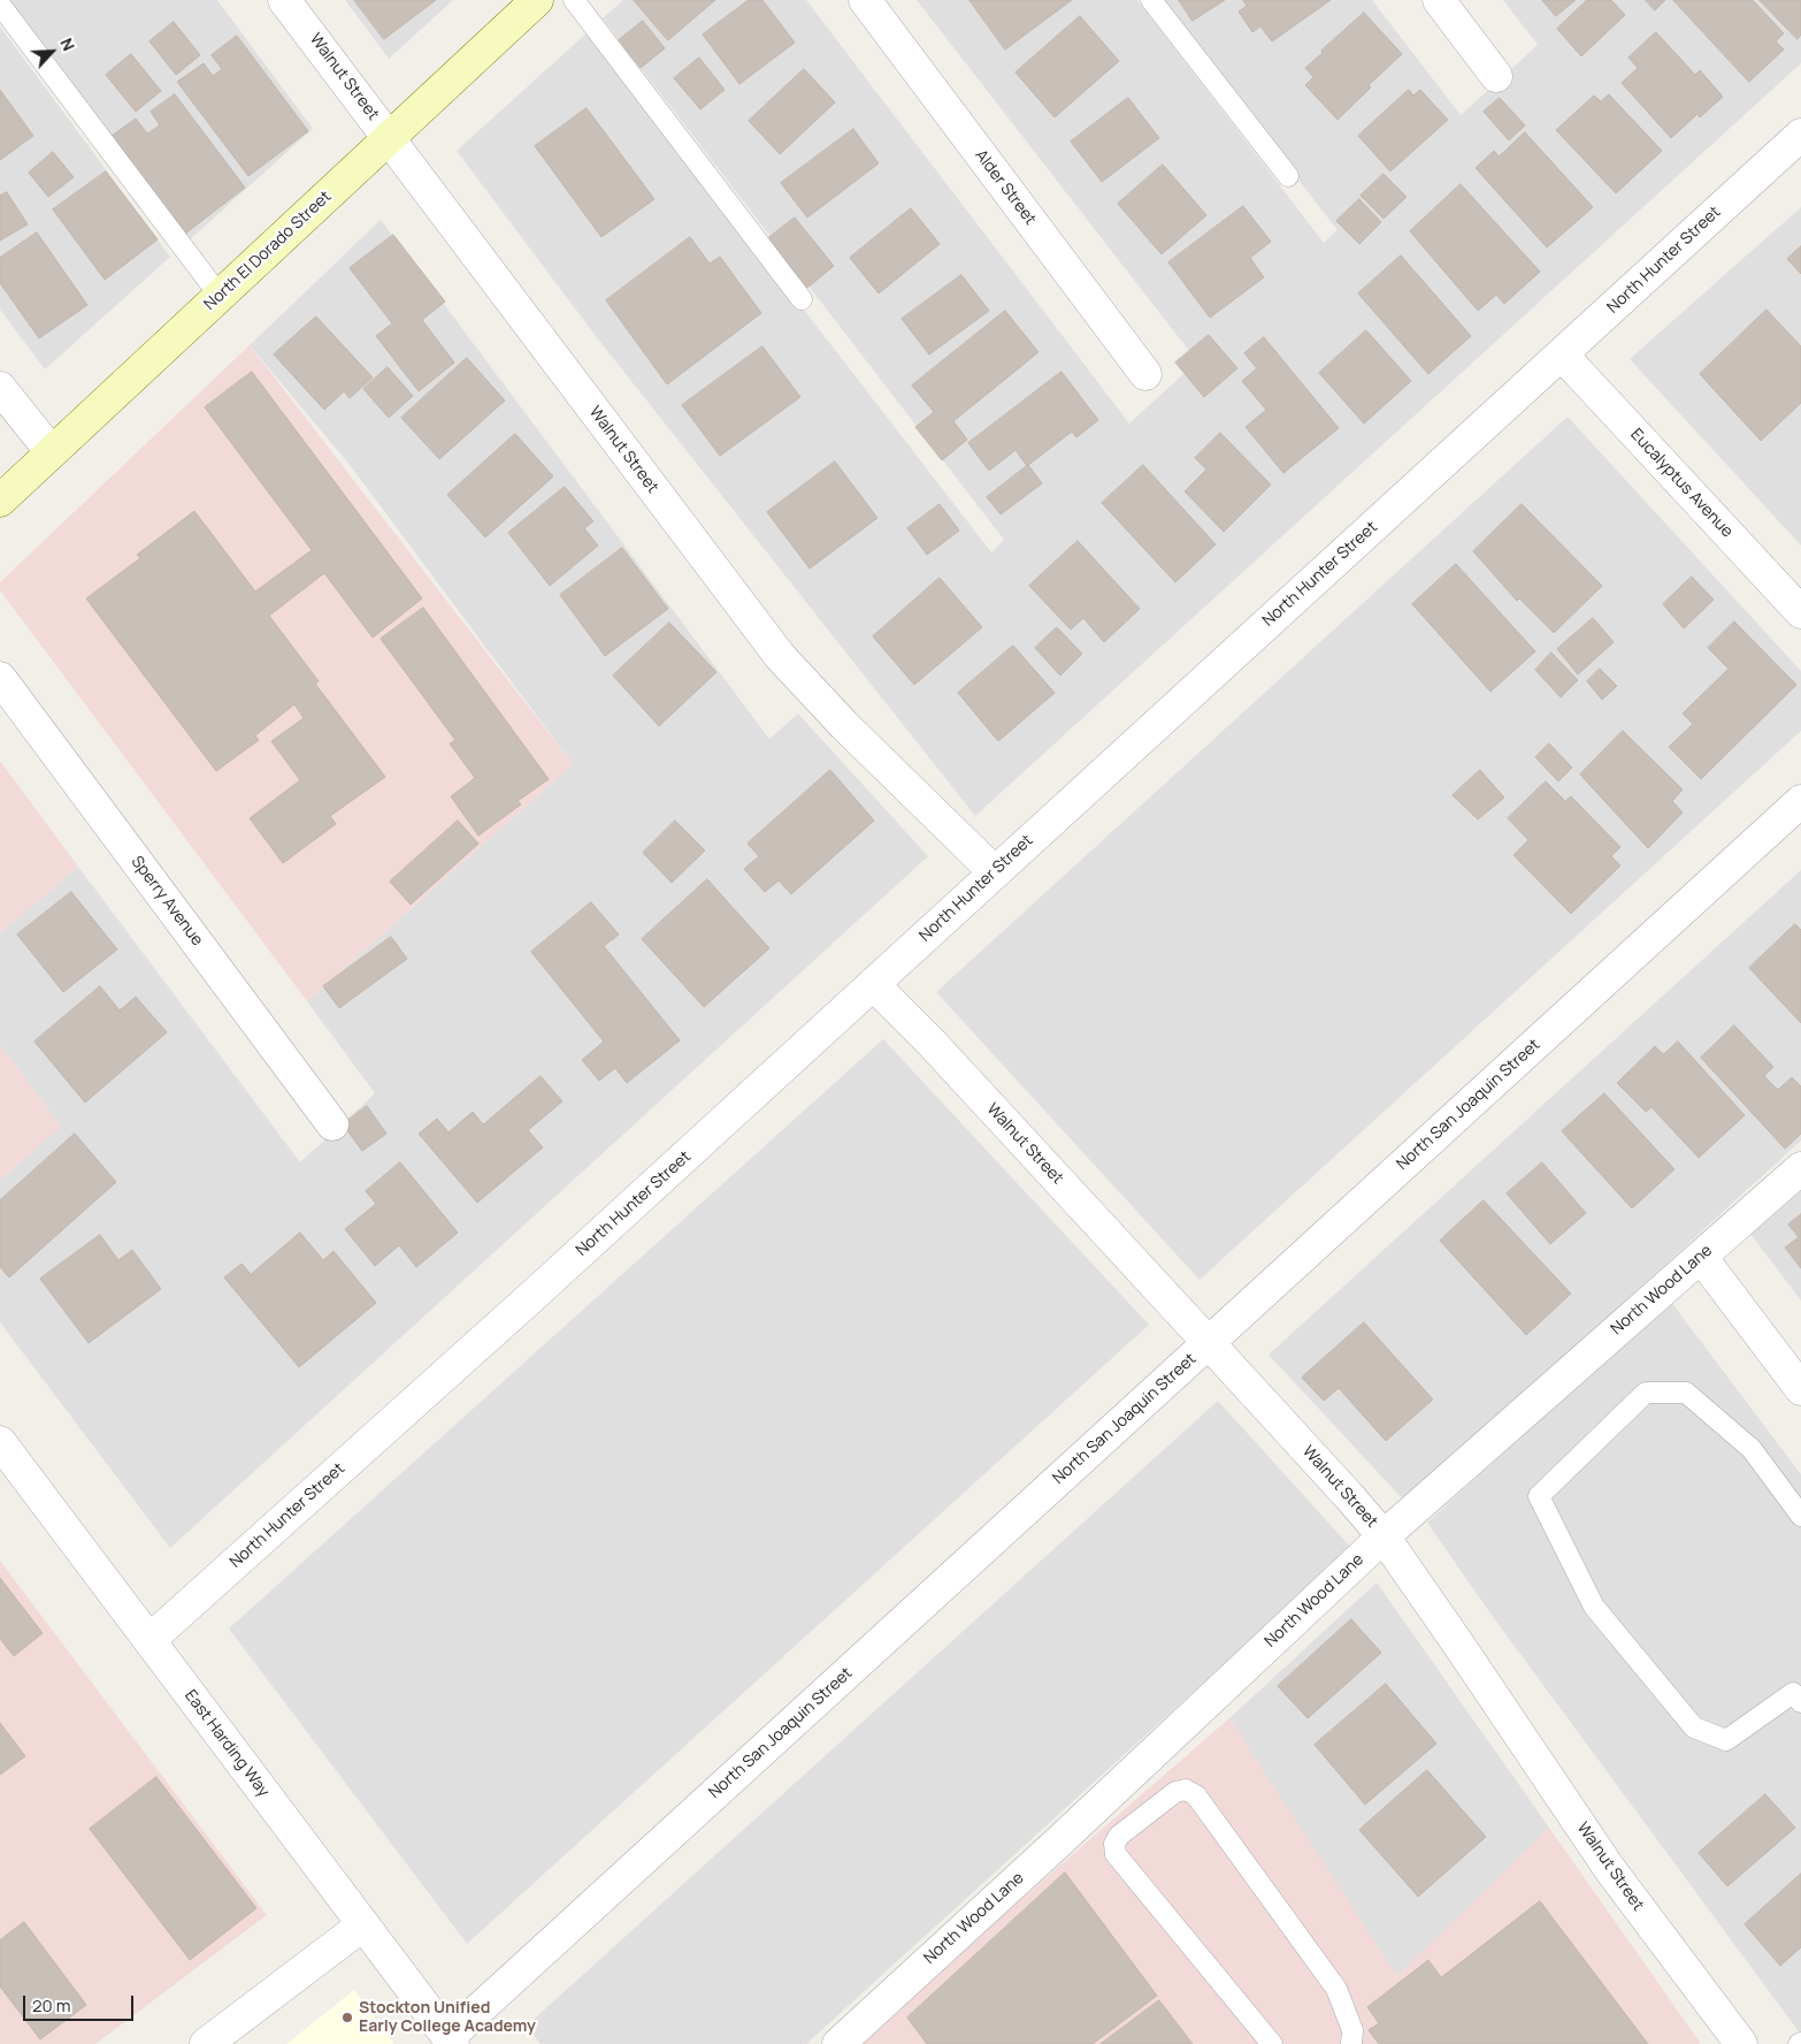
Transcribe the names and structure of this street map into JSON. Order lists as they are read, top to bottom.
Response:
{
  "streets": {
    "main road": ["North El Dorado Street"],
    "street": [
      "Walnut Street",
      "Alder Street",
      "North Hunter Street",
      "Eucalyptus Avenue",
      "Sperry Avenue",
      "North San Joaquin Street",
      "North Wood Lane",
      "East Harding Way"
    ]
  },
  "crossings": [
    ["Walnut Street", "North El Dorado Street"],
    ["Walnut Street", "North Hunter Street"],
    ["Walnut Street", "North San Joaquin Street"],
    ["Walnut Street", "North Wood Lane"],
    ["North Hunter Street", "Eucalyptus Avenue"],
    ["North Hunter Street", "East Harding Way"],
    ["North San Joaquin Street", "East Harding Way"]
  ],
  "places": ["Stockton Unified Early College Academy"],
  "scale_bar": "20 m",
  "north": "top right"
}
